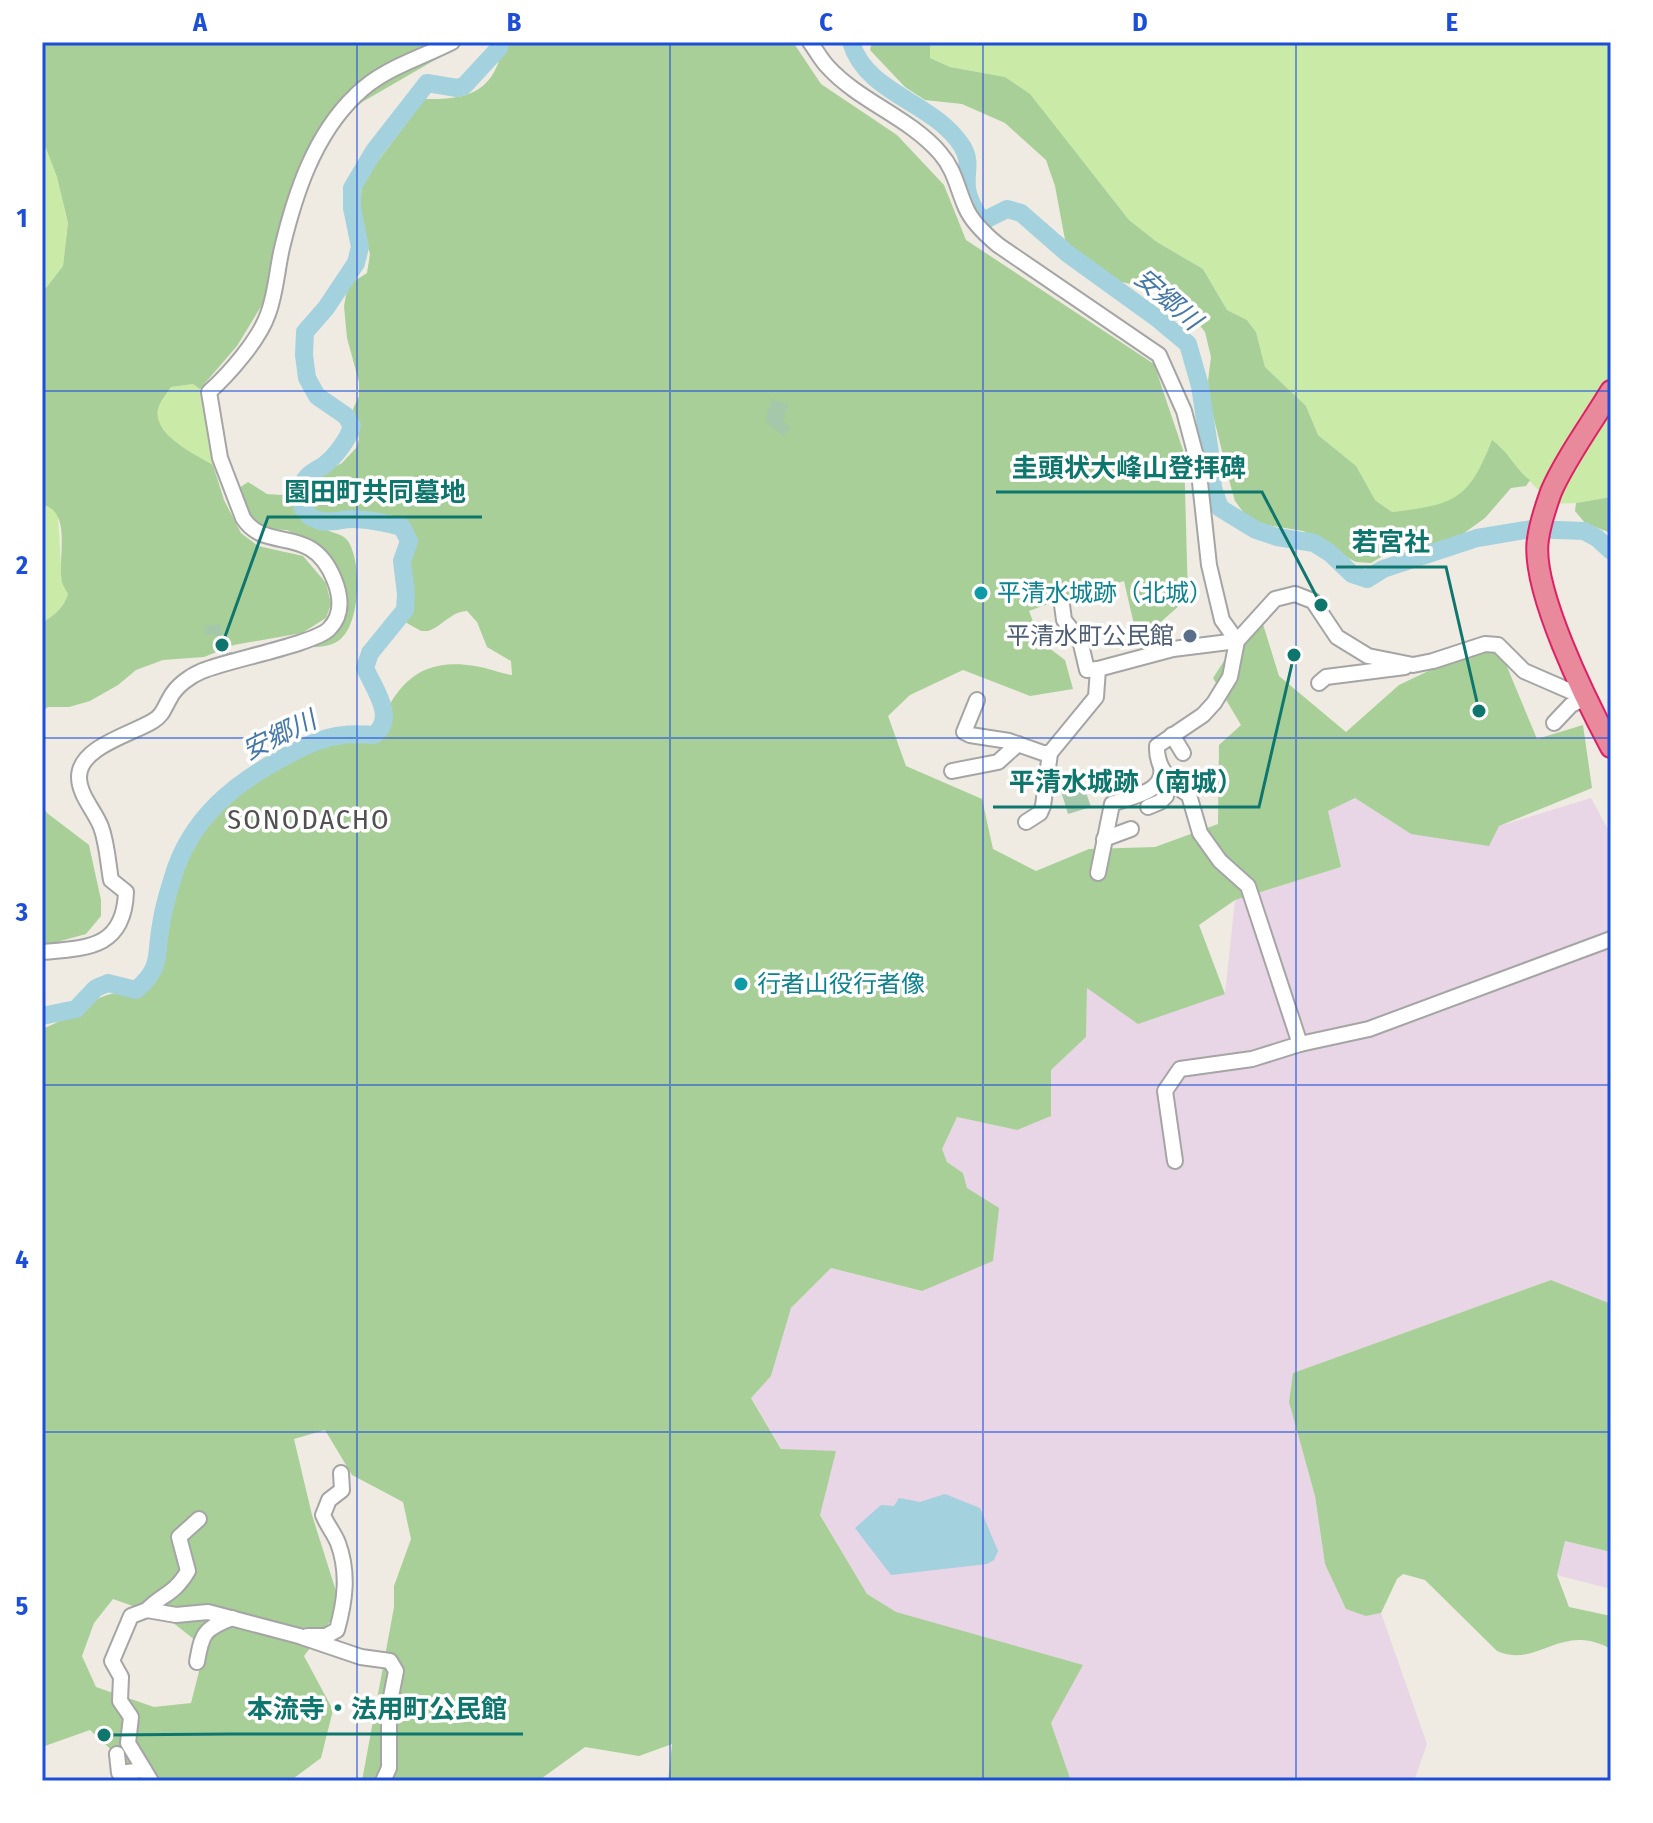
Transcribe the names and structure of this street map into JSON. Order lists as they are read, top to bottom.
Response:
{
  "districts": ["SONODACHO"],
  "water": ["安郷川"],
  "places": [
    "平清水城跡（北城）",
    "圭頭状大峰山登拝碑",
    "平清水町公民館",
    "園田町共同墓地",
    "平清水城跡（南城）",
    "若宮社",
    "行者山役行者像",
    "本流寺・法用町公民館"
  ],
  "grid": {
    "columns": [
      "A",
      "B",
      "C",
      "D",
      "E"
    ],
    "rows": [
      "1",
      "2",
      "3",
      "4",
      "5"
    ]
  }
}
